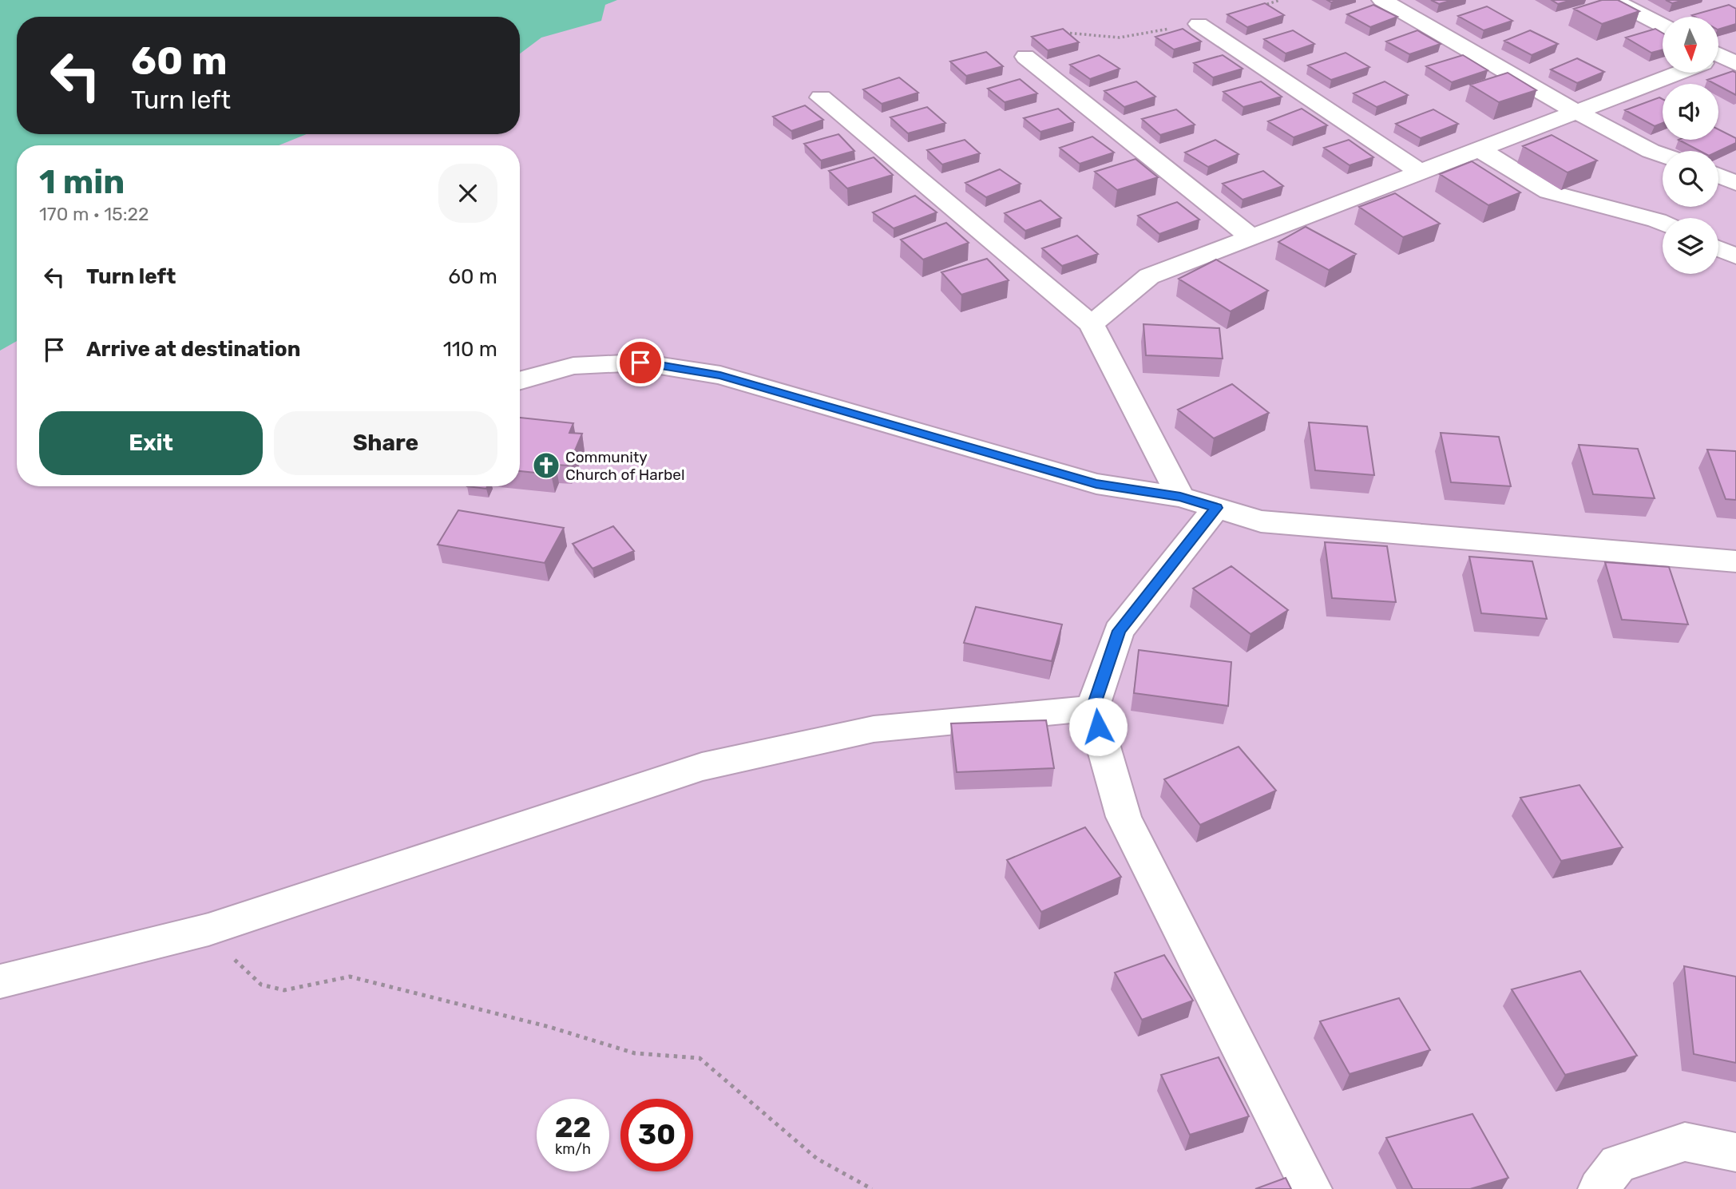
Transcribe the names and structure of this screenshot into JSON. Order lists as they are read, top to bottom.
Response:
{
  "places": {
    "church": ["Community Church of Harbel"]
  },
  "north": "bottom",
  "page": {
    "turn": ["60 m", "Turn left"],
    "heading": ["1 min", "170 m · 15:22"],
    "list": [
      {
        "name": "Turn left",
        "value": "60 m"
      },
      {
        "name": "Arrive at destination",
        "value": "110 m"
      }
    ],
    "buttons": ["Exit", "Share"],
    "speed": "22 km/h",
    "limit": "30"
  }
}
